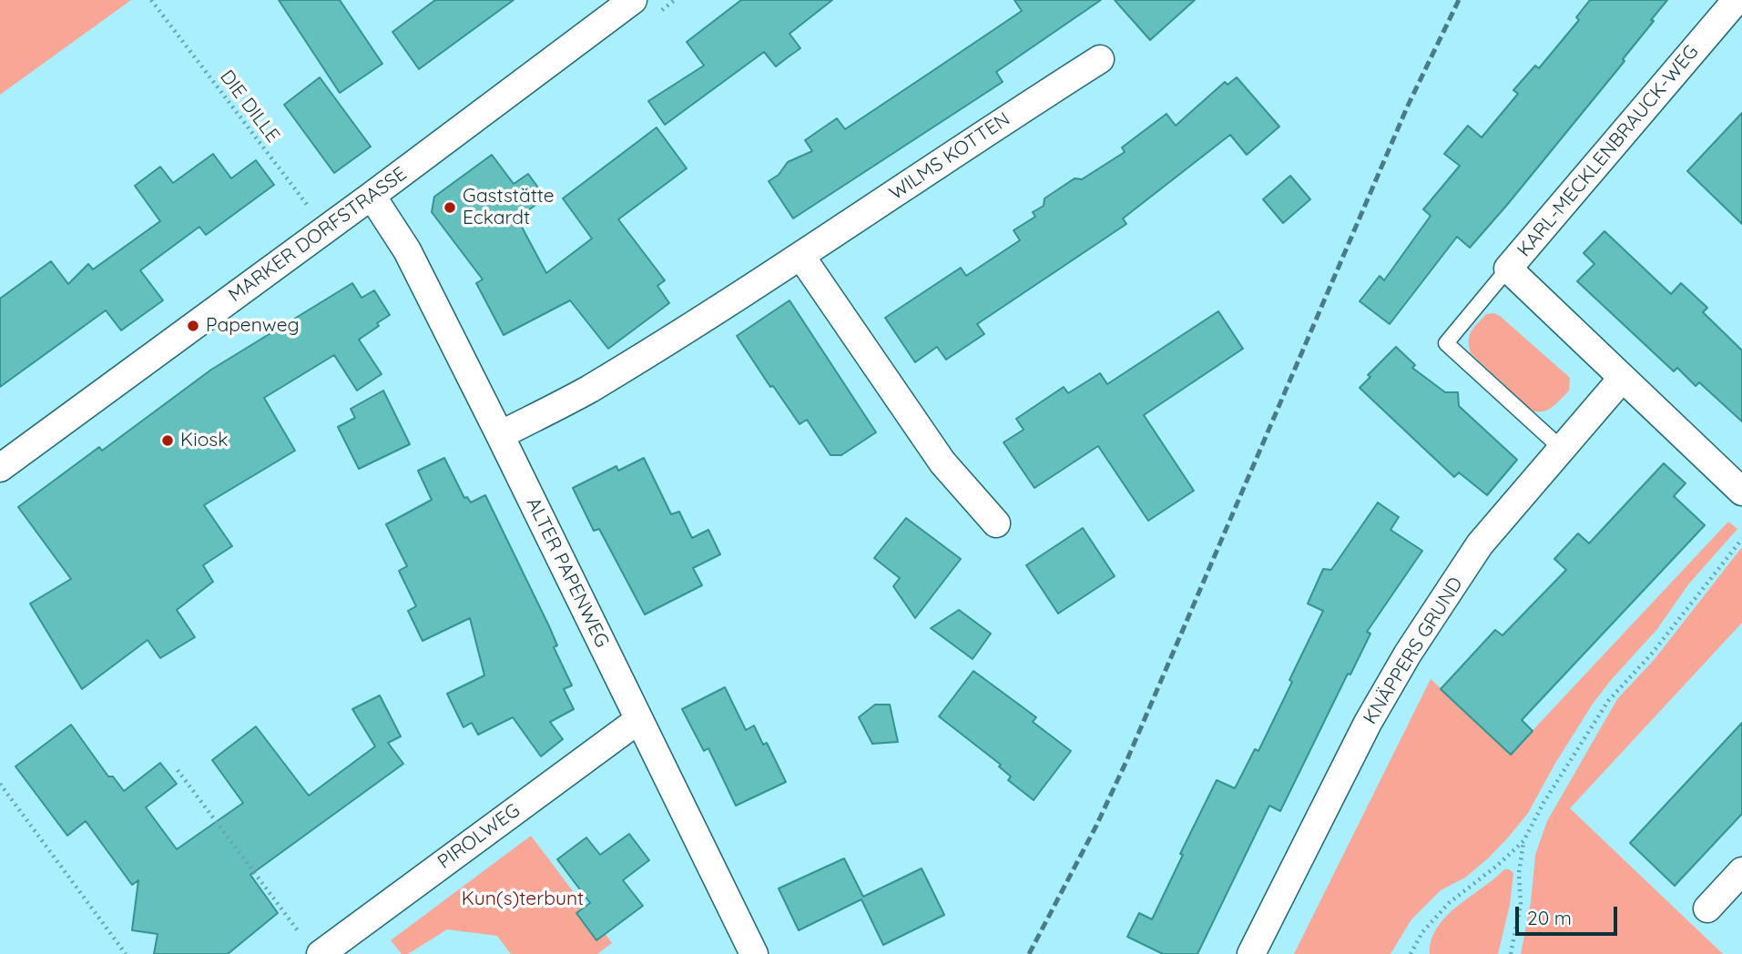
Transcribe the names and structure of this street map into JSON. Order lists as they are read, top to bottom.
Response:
{
  "streets": {
    "street": [
      "KARL-MECKLENBRAUCK-WEG",
      "WILMS KOTTEN",
      "MARKER DORFSTRASSE",
      "ALTER PAPENWEG",
      "KNÄPPERS GRUND",
      "PIROLWEG"
    ],
    "path": ["DIE DILLE"]
  },
  "crossings": [
    ["DIE DILLE", "MARKER DORFSTRASSE"],
    ["KARL-MECKLENBRAUCK-WEG", "KNÄPPERS GRUND"],
    ["WILMS KOTTEN", "ALTER PAPENWEG"],
    ["MARKER DORFSTRASSE", "ALTER PAPENWEG"],
    ["ALTER PAPENWEG", "PIROLWEG"]
  ],
  "parks": ["Kun(s)terbunt"],
  "places": ["Gaststätte Eckardt", "Papenweg", "Kiosk"],
  "scale_bar": "20 m"
}
